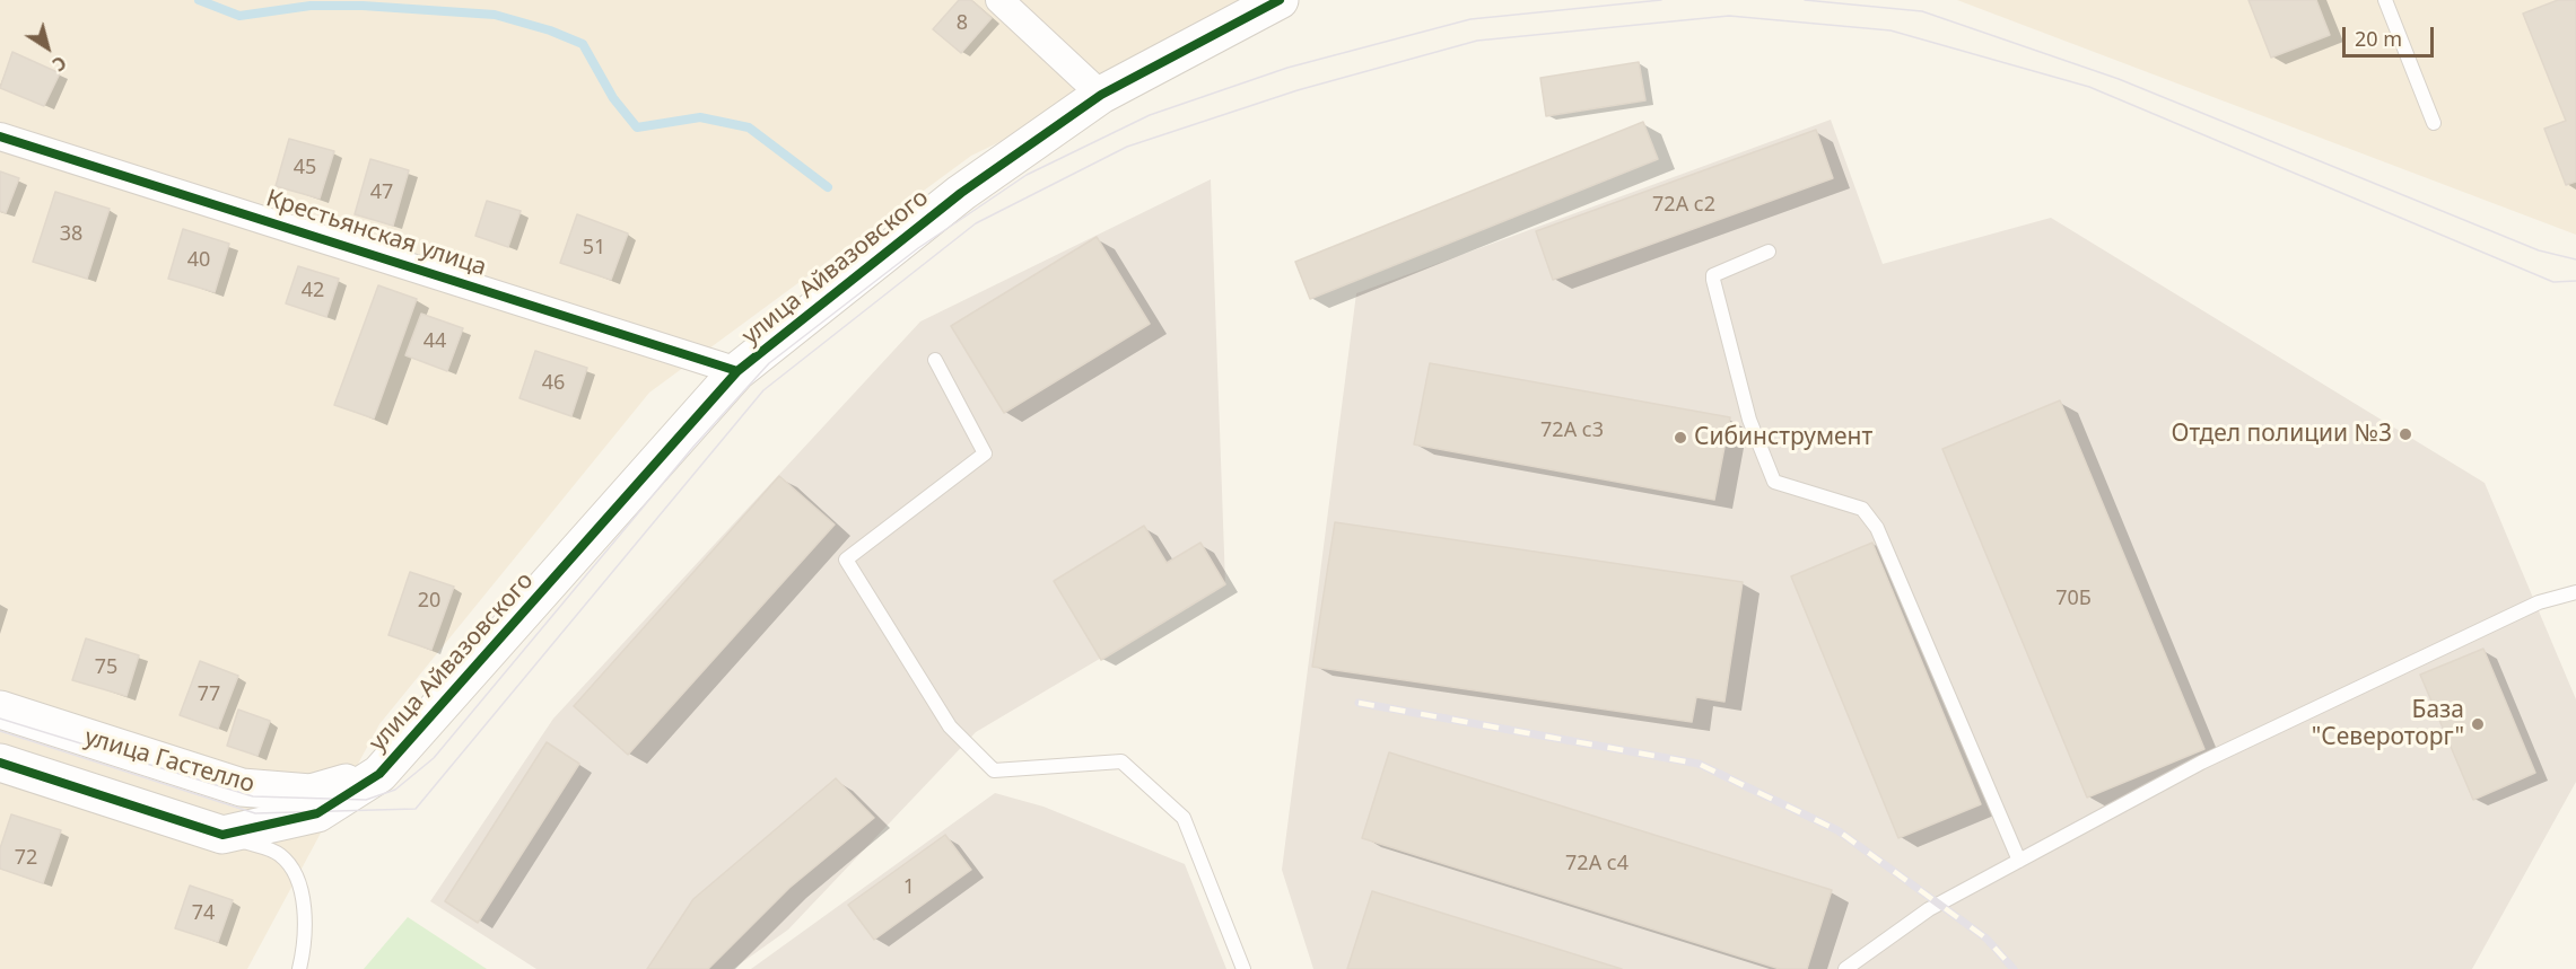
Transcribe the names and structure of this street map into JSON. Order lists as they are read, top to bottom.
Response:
{
  "streets": {
    "street": ["Крестьянская улица", "улица Айвазовского", "улица Гастелло"]
  },
  "crossings": [
    ["Крестьянская улица", "улица Айвазовского"],
    ["улица Айвазовского", "улица Гастелло"]
  ],
  "places": ["Отдел полиции №3", "Сибинструмент", "База \"Североторг\""],
  "house_numbers": [
    "8",
    "45",
    "47",
    "72А с2",
    "38",
    "51",
    "40",
    "42",
    "44",
    "46",
    "72А с3",
    "70Б",
    "20",
    "75",
    "77",
    "72",
    "72А с4",
    "1",
    "74"
  ],
  "scale_bar": "20 m",
  "north": "bottom right"
}
